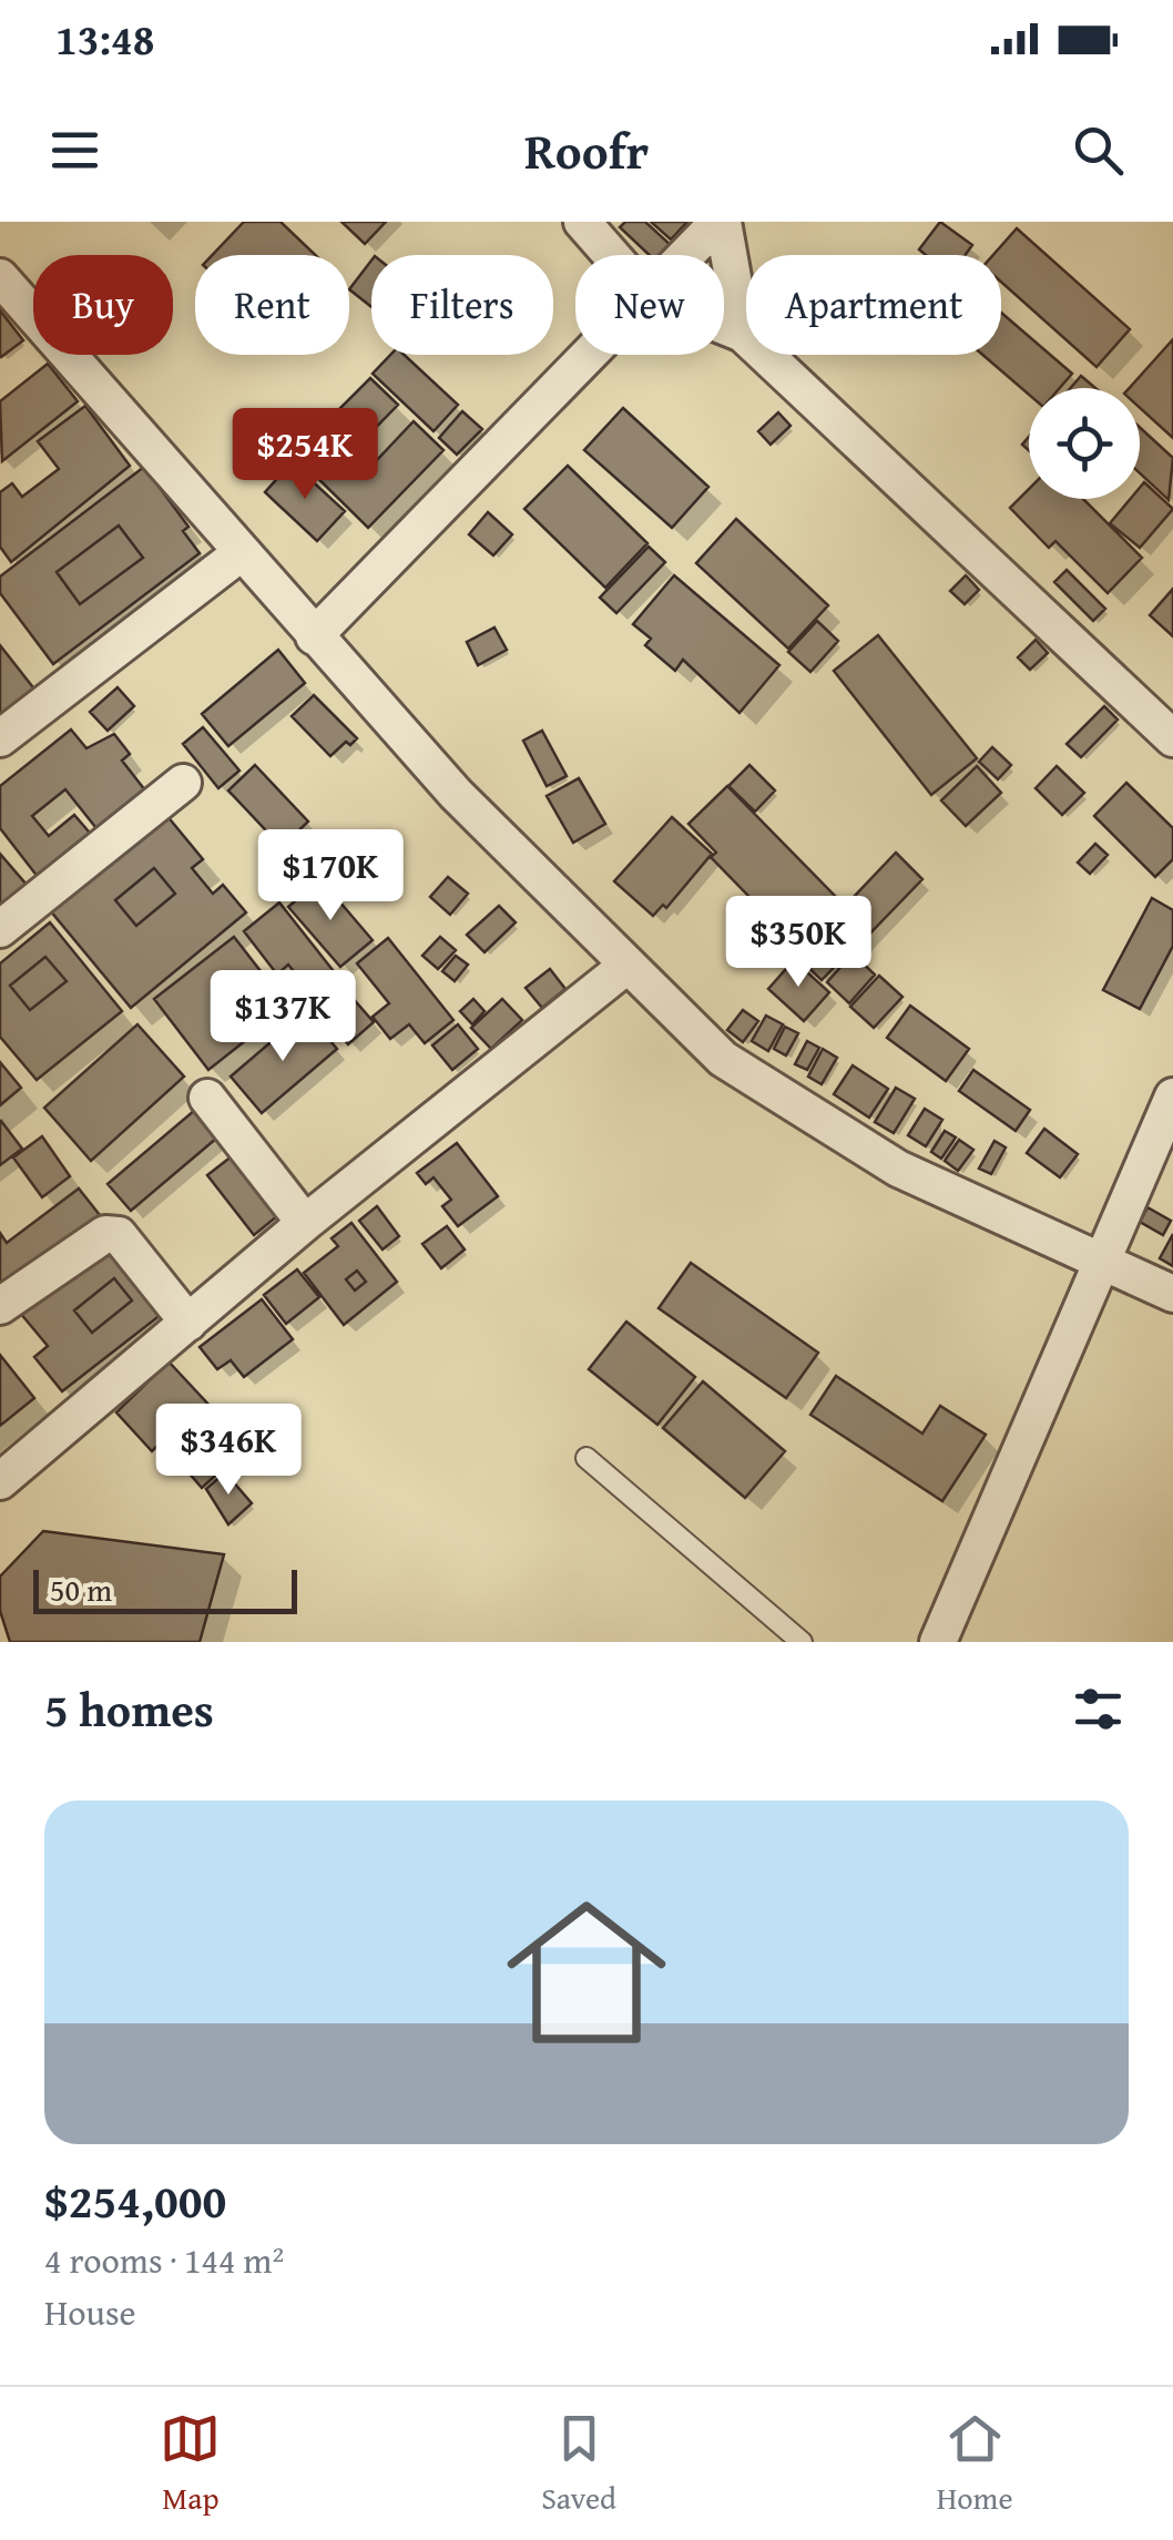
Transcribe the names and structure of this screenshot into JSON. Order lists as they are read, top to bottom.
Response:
{
  "scale_bar": "50 m",
  "page": {
    "status": "13:48",
    "header": "Roofr",
    "chip": [
      "Buy",
      "Rent",
      "Filters",
      "New",
      "Apartment"
    ],
    "price": [
      "$254K",
      "$170K",
      "$350K",
      "$137K",
      "$346K"
    ],
    "scale": "50 m",
    "heading": "5 homes",
    "list": [
      {
        "name": "$254,000",
        "note": "4 rooms · 144 m² · House"
      }
    ],
    "tabs": ["Map", "Saved", "Home"]
  }
}
